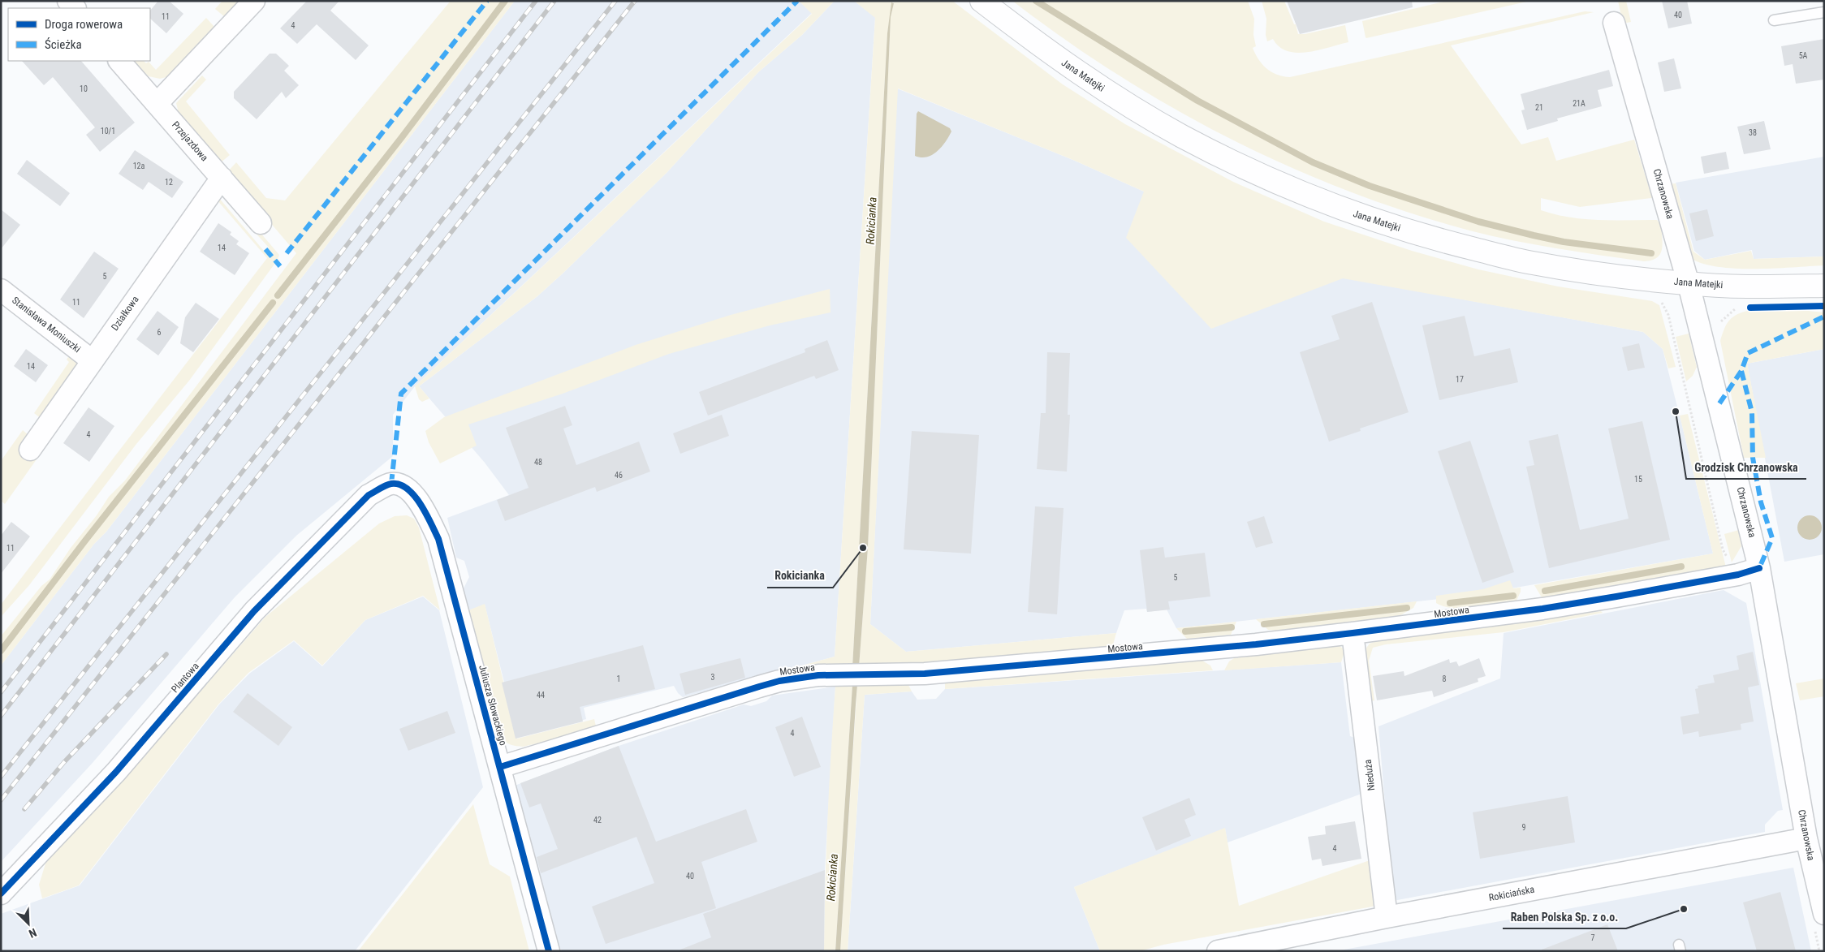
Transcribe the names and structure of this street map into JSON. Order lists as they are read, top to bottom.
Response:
{
  "streets": {
    "street": [
      "Jana Matejki",
      "Przejazdowa",
      "Chrzanowska",
      "Działkowa",
      "Stanisława Moniuszki",
      "Mostowa",
      "Plantowa",
      "Juliusza Słowackiego",
      "Nieduża",
      "Rokiciańska"
    ]
  },
  "crossings": [
    ["Jana Matejki", "Chrzanowska"],
    ["Przejazdowa", "Działkowa"],
    ["Chrzanowska", "Mostowa"],
    ["Chrzanowska", "Rokiciańska"],
    ["Działkowa", "Stanisława Moniuszki"],
    ["Mostowa", "Juliusza Słowackiego"],
    ["Mostowa", "Nieduża"],
    ["Plantowa", "Juliusza Słowackiego"],
    ["Nieduża", "Rokiciańska"]
  ],
  "water": ["Rokicianka"],
  "places": ["Grodzisk Chrzanowska", "Rokicianka", "Raben Polska Sp. z o.o."],
  "house_numbers": [
    "40",
    "11",
    "4",
    "5A",
    "10",
    "21A",
    "21",
    "10/1",
    "38",
    "12a",
    "12",
    "14",
    "5",
    "11",
    "6",
    "14",
    "17",
    "4",
    "48",
    "46",
    "15",
    "11",
    "5",
    "3",
    "1",
    "8",
    "44",
    "4",
    "42",
    "9",
    "4",
    "40",
    "7"
  ],
  "legend": ["Droga rowerowa", "Ścieżka"],
  "north": "bottom right"
}
